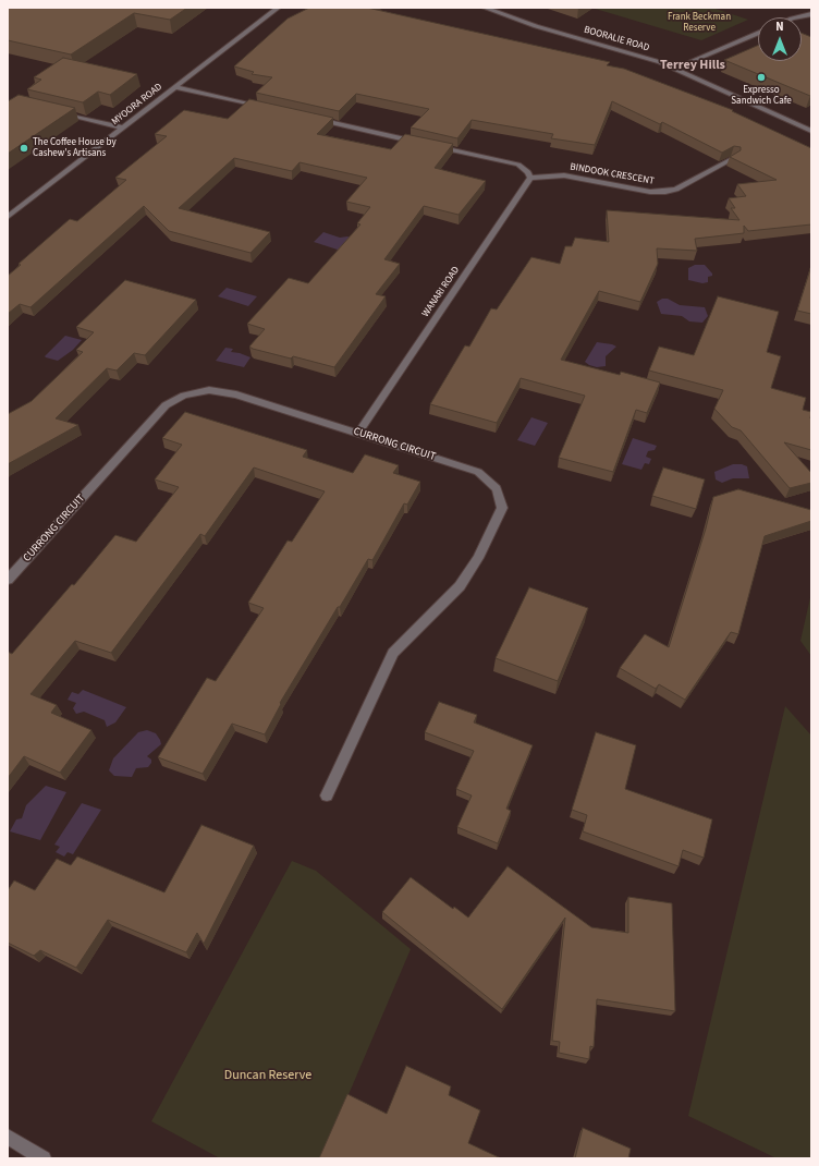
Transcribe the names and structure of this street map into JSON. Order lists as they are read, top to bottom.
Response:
{
  "streets": {
    "street": [
      "BOORALIE ROAD",
      "MYOORA ROAD",
      "BINDOOK CRESCENT",
      "WANARI ROAD",
      "CURRONG CIRCUIT"
    ]
  },
  "crossings": [
    ["BINDOOK CRESCENT", "WANARI ROAD"],
    ["WANARI ROAD", "CURRONG CIRCUIT"]
  ],
  "districts": ["Terrey Hills"],
  "parks": ["Frank Beckman Reserve", "Duncan Reserve"],
  "places": ["Expresso Sandwich Cafe", "The Coffee House by Cashew's Artisans"],
  "north": "top"
}
